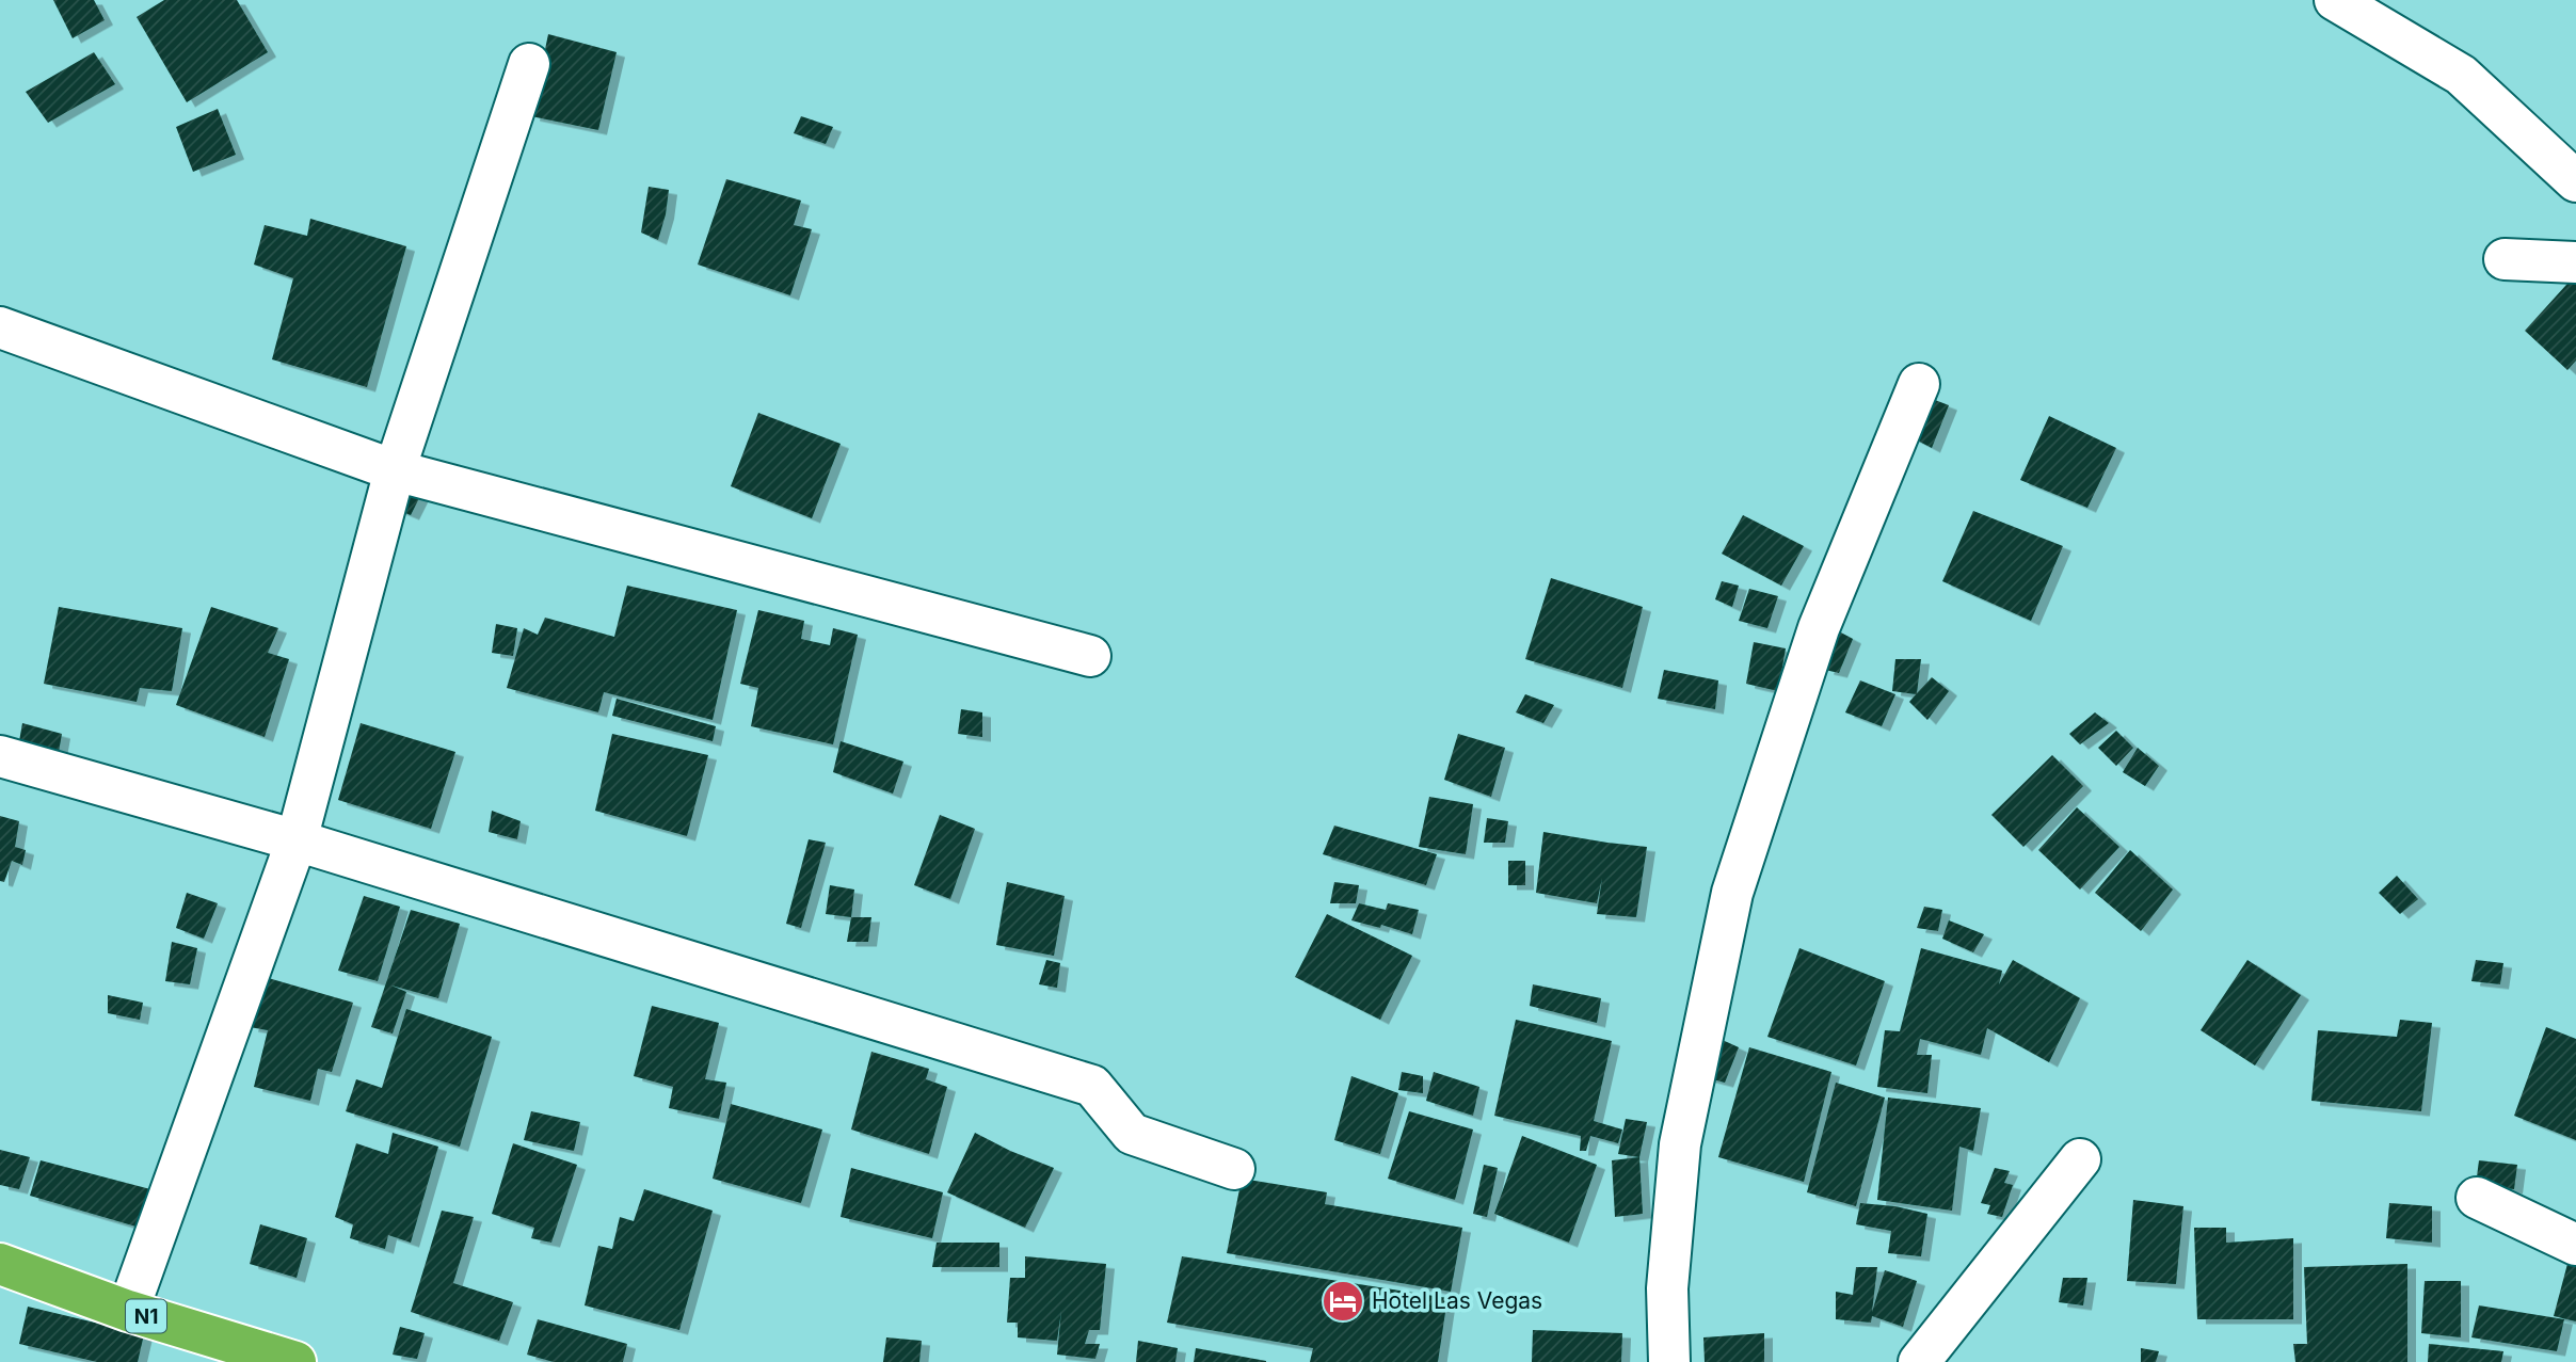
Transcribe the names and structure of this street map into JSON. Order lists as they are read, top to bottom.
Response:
{
  "streets": {
    "highway": ["N1"]
  },
  "places": {
    "hotel": ["Hotel Las Vegas"]
  }
}
